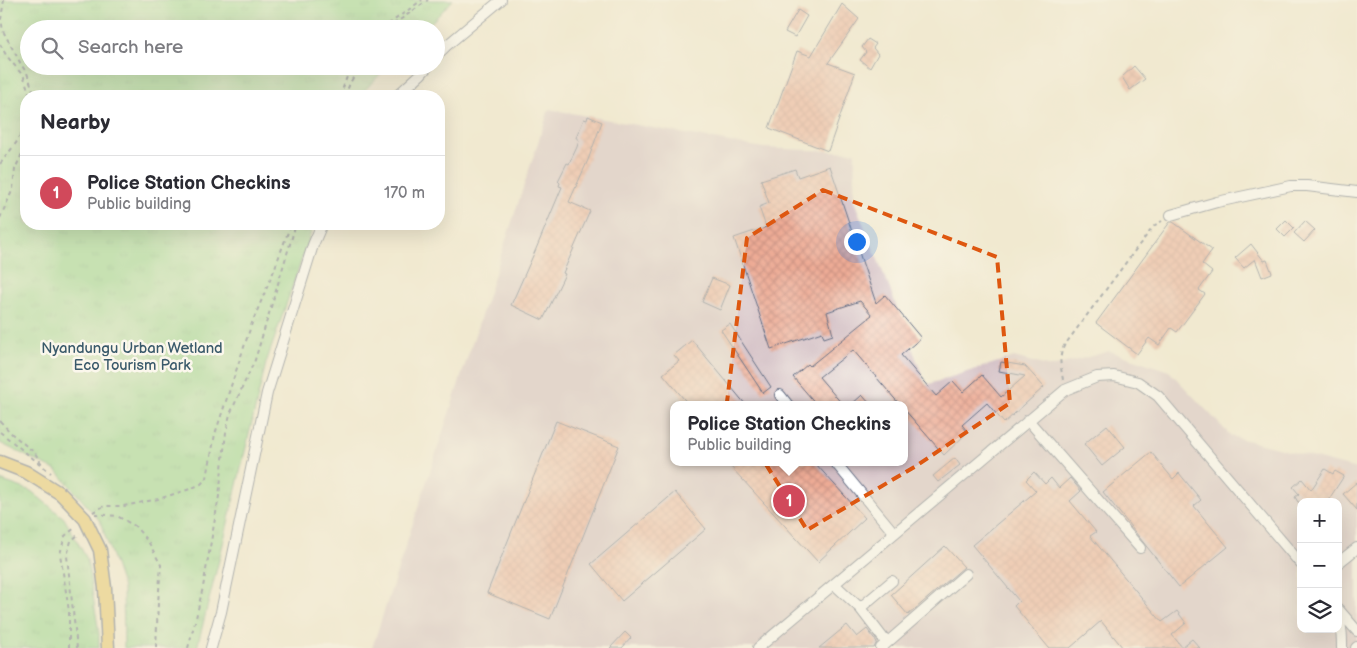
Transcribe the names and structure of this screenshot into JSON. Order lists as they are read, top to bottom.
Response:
{
  "parks": ["Nyandungu Urban Wetland Eco Tourism Park"],
  "page": {
    "search": "Search here",
    "heading": "Nearby",
    "list": [
      {
        "mark": "1",
        "name": "Police Station Checkins",
        "note": "Public building",
        "value": "170 m"
      }
    ],
    "popup": ["Police Station Checkins", "Public building"],
    "pins": "1",
    "map_buttons": ["+", "−"]
  }
}
